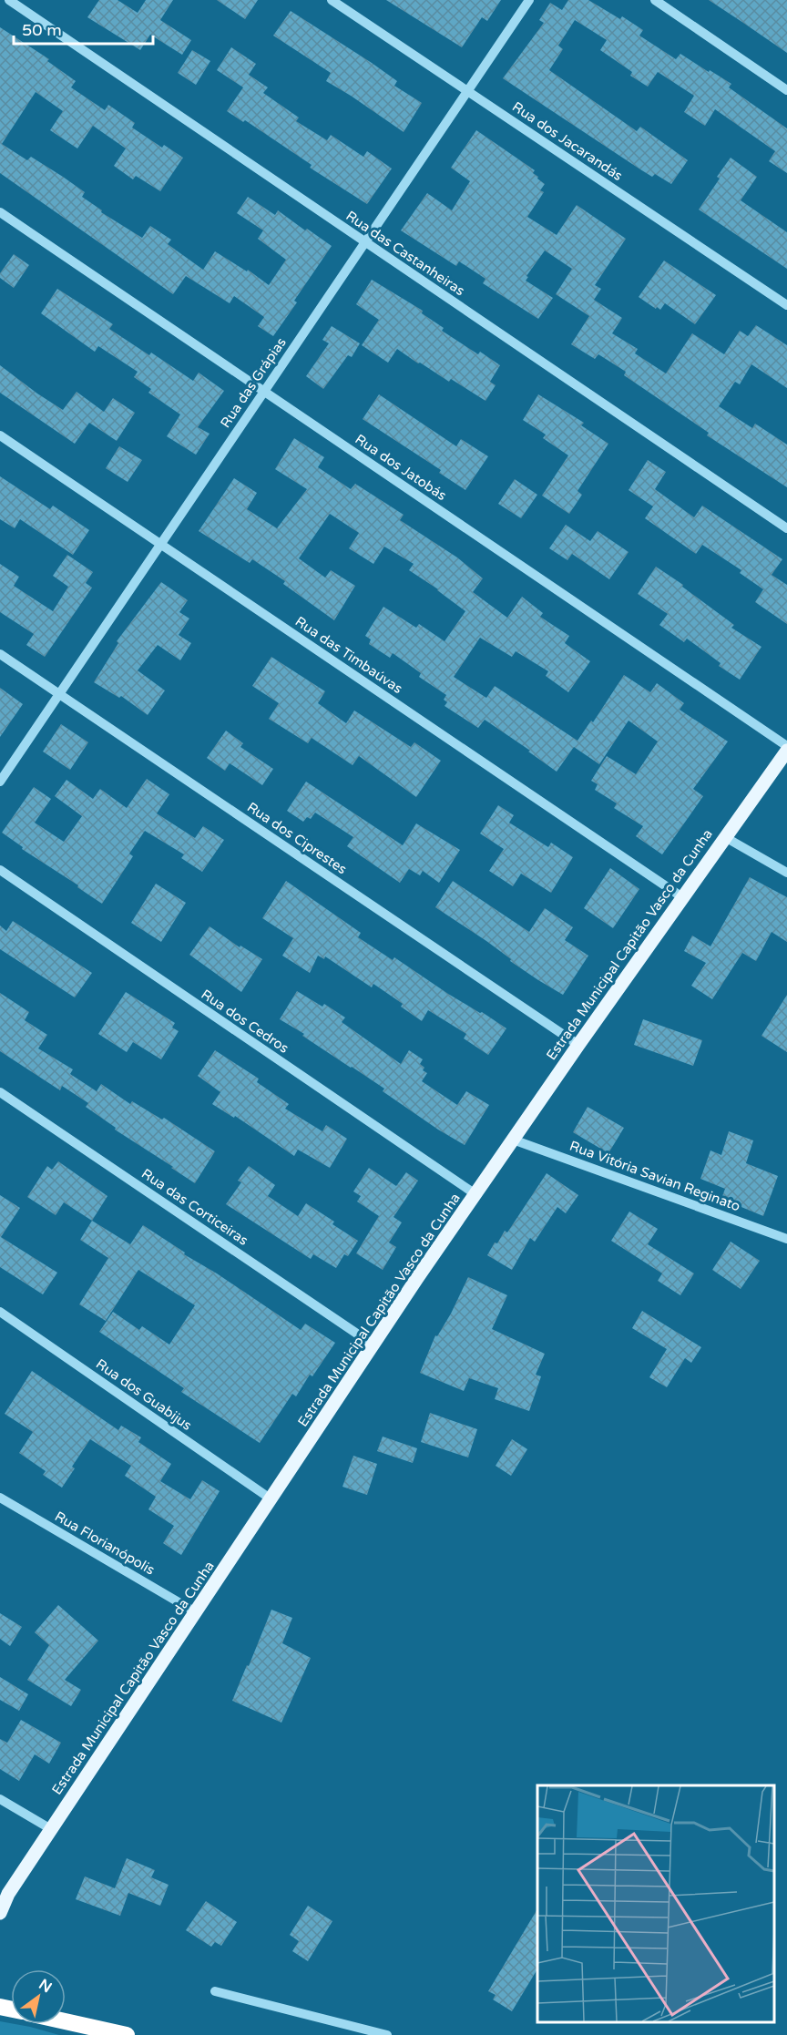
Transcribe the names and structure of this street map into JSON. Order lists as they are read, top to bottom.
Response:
{
  "streets": {
    "main road": ["Estrada Municipal Capitão Vasco da Cunha"],
    "street": [
      "Rua dos Jacarandás",
      "Rua das Castanheiras",
      "Rua das Grápias",
      "Rua dos Jatobás",
      "Rua das Timbaúvas",
      "Rua dos Ciprestes",
      "Rua dos Cedros",
      "Rua Vitória Savian Reginato",
      "Rua das Corticeiras",
      "Rua dos Guabijus",
      "Rua Florianópolis"
    ]
  },
  "crossings": [
    ["Rua dos Jacarandás", "Rua das Grápias"],
    ["Rua das Castanheiras", "Rua das Grápias"],
    ["Rua das Grápias", "Rua dos Jatobás"],
    ["Rua das Grápias", "Rua das Timbaúvas"],
    ["Rua das Grápias", "Rua dos Ciprestes"],
    ["Rua das Timbaúvas", "Estrada Municipal Capitão Vasco da Cunha"],
    ["Rua dos Ciprestes", "Estrada Municipal Capitão Vasco da Cunha"],
    ["Estrada Municipal Capitão Vasco da Cunha", "Rua dos Cedros"],
    ["Estrada Municipal Capitão Vasco da Cunha", "Rua Vitória Savian Reginato"],
    ["Estrada Municipal Capitão Vasco da Cunha", "Rua das Corticeiras"],
    ["Estrada Municipal Capitão Vasco da Cunha", "Rua dos Guabijus"],
    ["Estrada Municipal Capitão Vasco da Cunha", "Rua Florianópolis"]
  ],
  "scale_bar": "50 m",
  "north": "top right"
}
